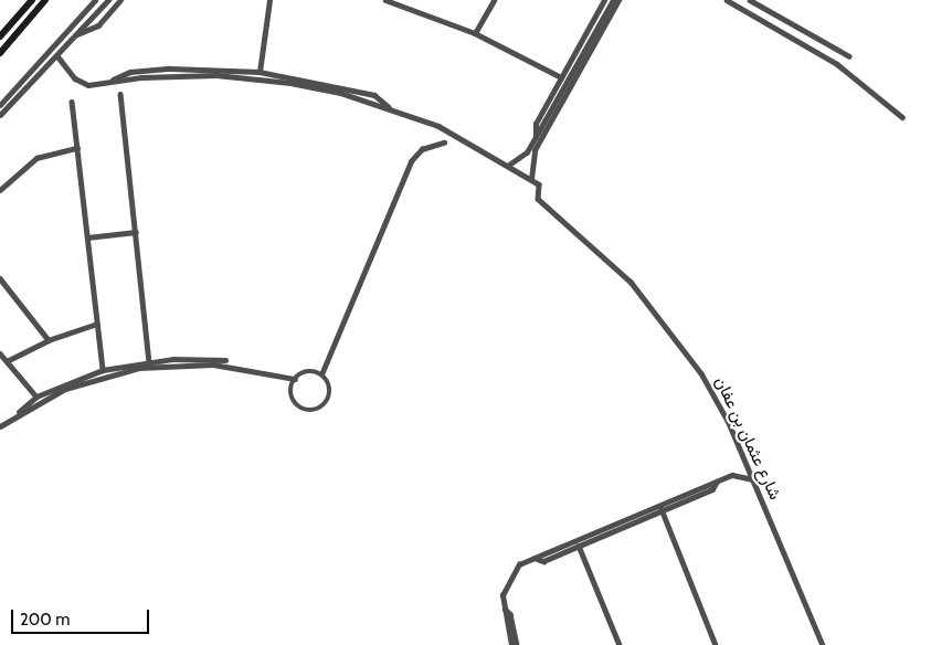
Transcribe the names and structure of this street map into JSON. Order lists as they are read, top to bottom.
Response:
{
  "streets": {
    "street": ["شارع عثمان بن عفان"]
  },
  "scale_bar": "200 m"
}
